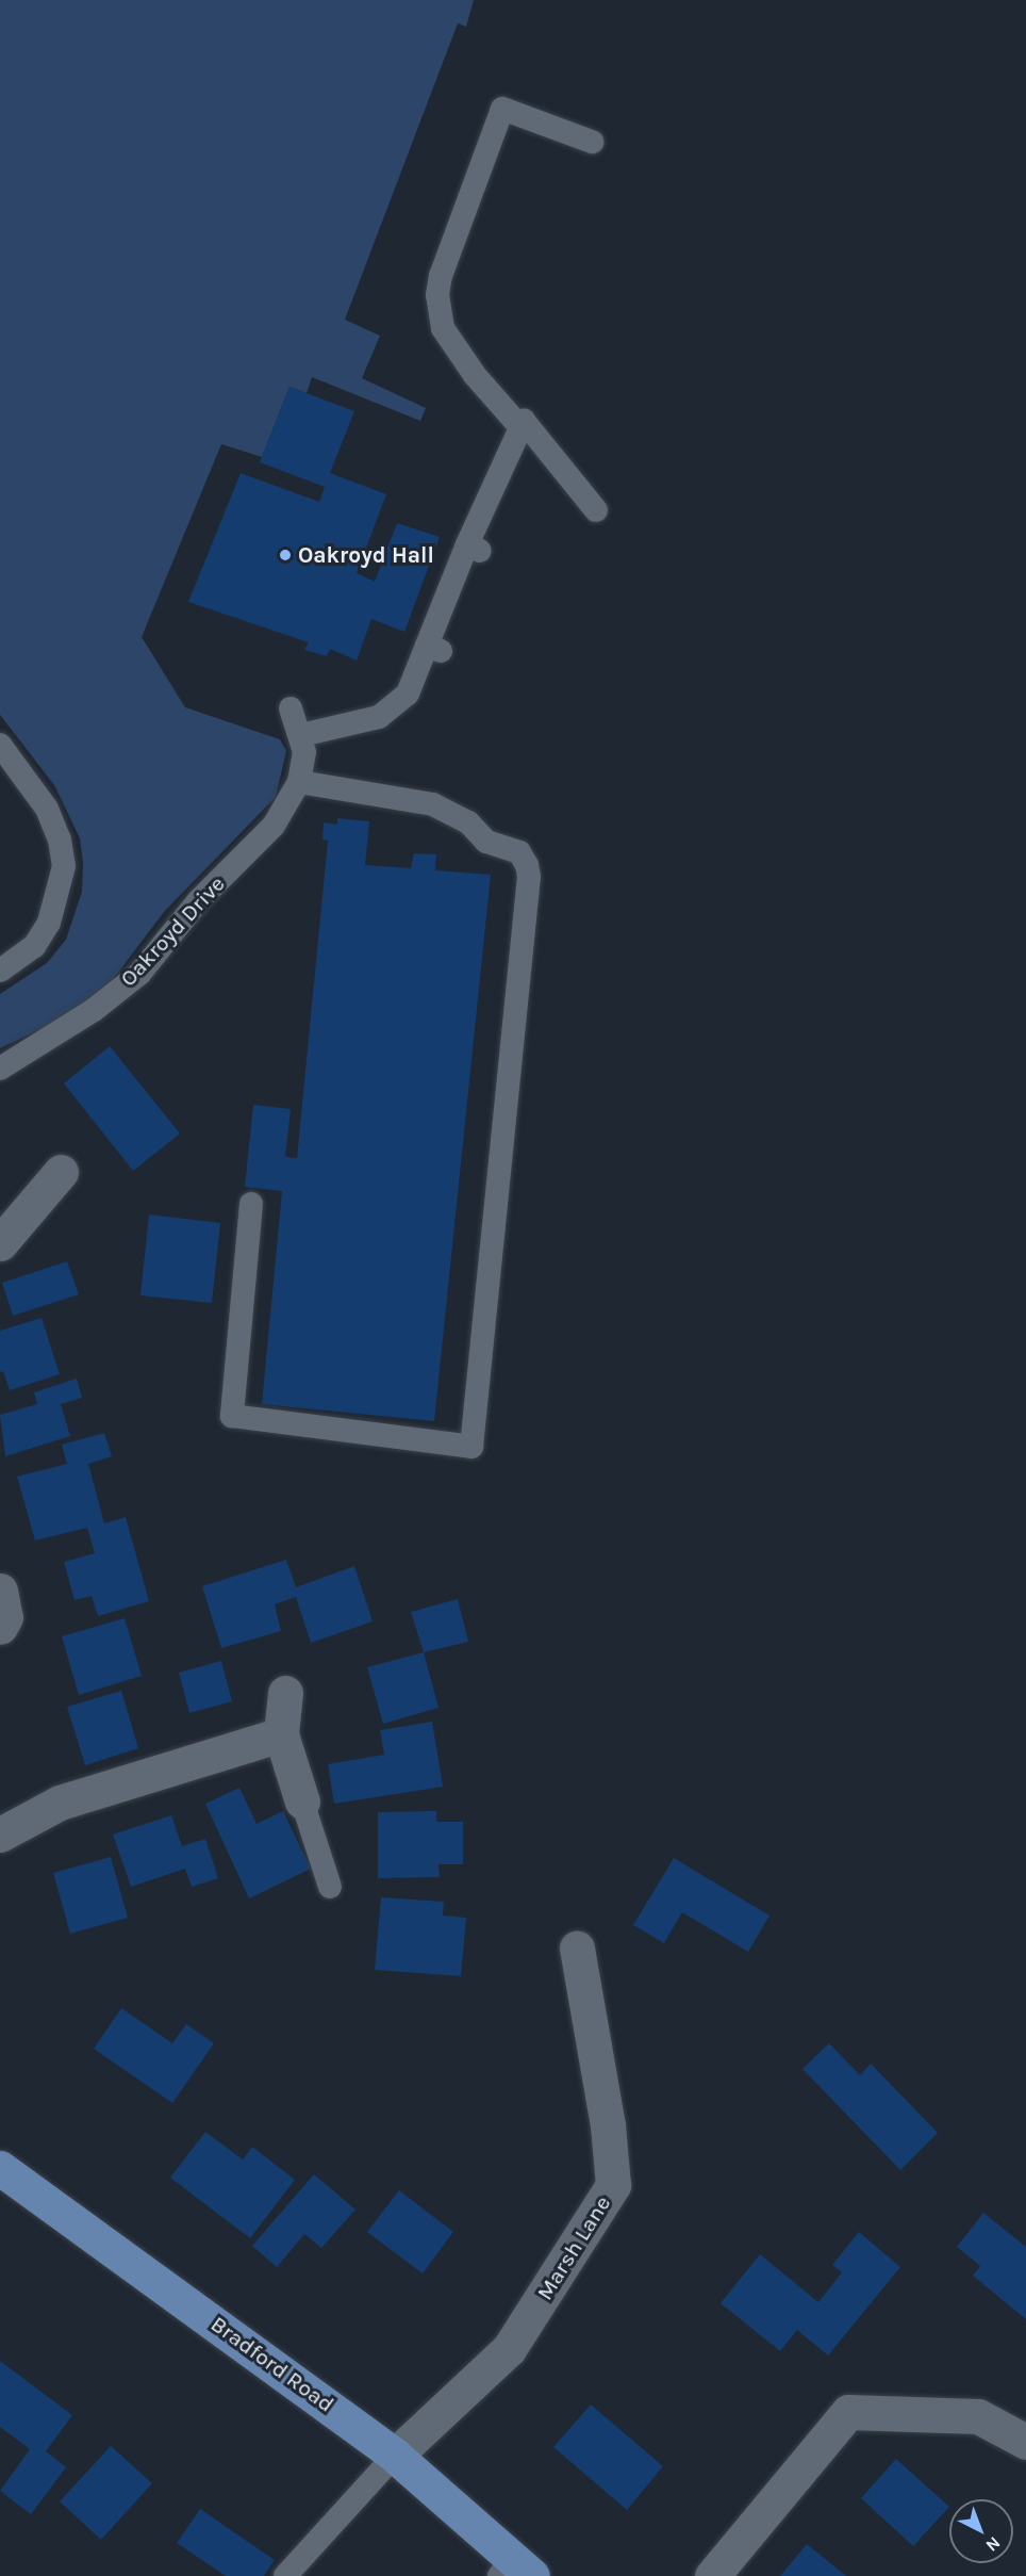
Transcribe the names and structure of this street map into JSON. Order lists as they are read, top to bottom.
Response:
{
  "streets": {
    "main road": ["Bradford Road"],
    "street": ["Marsh Lane"],
    "lane": ["Oakroyd Drive"]
  },
  "crossings": [
    ["Marsh Lane", "Bradford Road"]
  ],
  "places": ["Oakroyd Hall"],
  "north": "bottom right"
}
